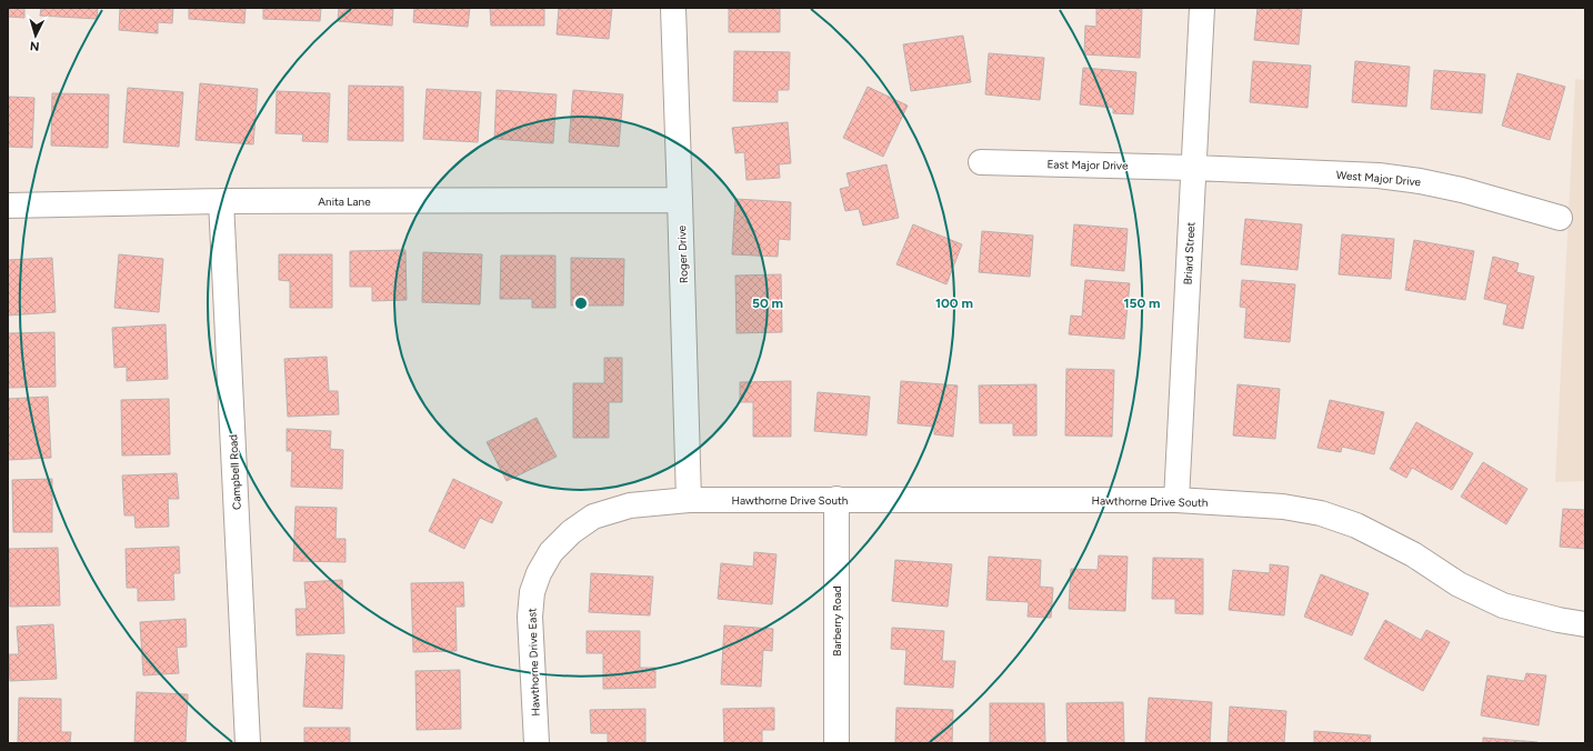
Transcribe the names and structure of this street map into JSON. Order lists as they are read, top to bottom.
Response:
{
  "streets": {
    "street": [
      "East Major Drive",
      "West Major Drive",
      "Anita Lane",
      "Briard Street",
      "Roger Drive",
      "Campbell Road",
      "Hawthorne Drive South",
      "Barberry Road",
      "Hawthorne Drive East"
    ]
  },
  "crossings": [
    ["East Major Drive", "West Major Drive"],
    ["East Major Drive", "Briard Street"],
    ["West Major Drive", "Briard Street"],
    ["Anita Lane", "Roger Drive"],
    ["Anita Lane", "Campbell Road"],
    ["Briard Street", "Hawthorne Drive South"],
    ["Roger Drive", "Hawthorne Drive South"],
    ["Roger Drive", "Hawthorne Drive East"],
    ["Hawthorne Drive South", "Barberry Road"],
    ["Hawthorne Drive South", "Hawthorne Drive East"]
  ],
  "north": "bottom",
  "rings": ["50 m", "100 m", "150 m"]
}
